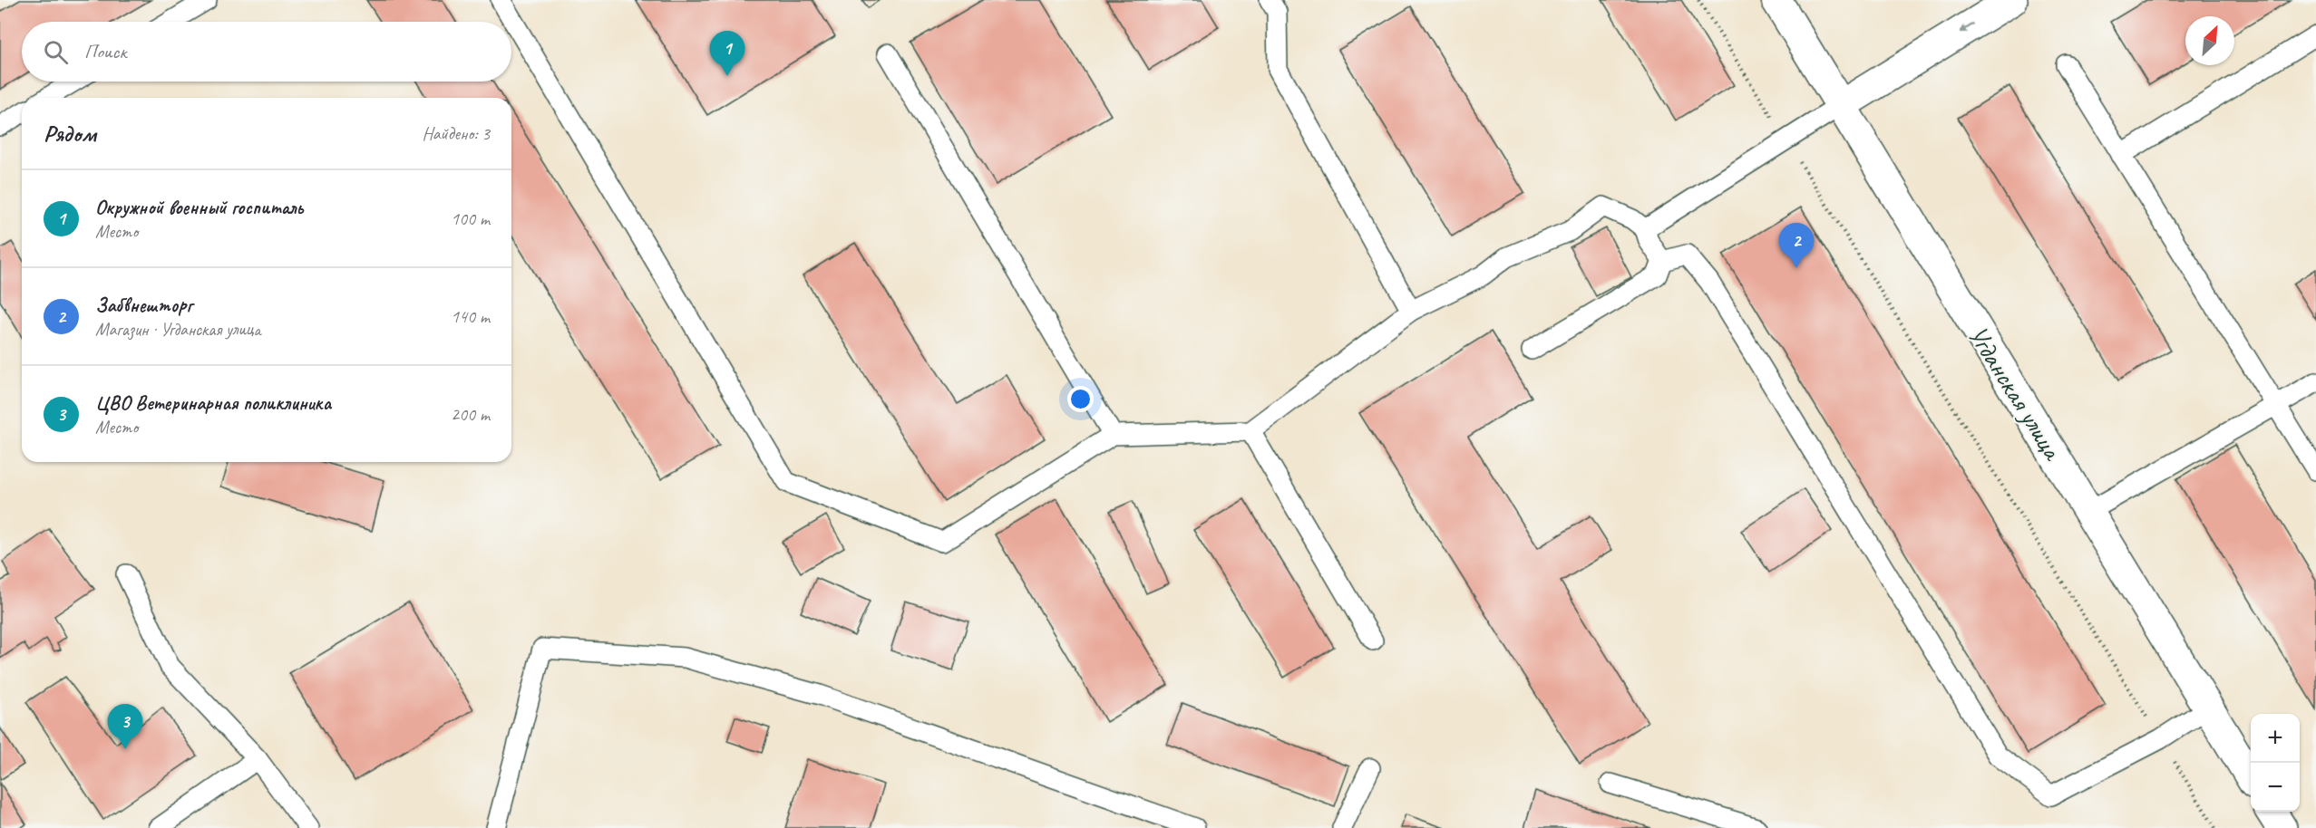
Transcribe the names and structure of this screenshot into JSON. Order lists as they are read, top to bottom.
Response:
{
  "streets": {
    "street": ["Угданская улица"]
  },
  "north": "top right",
  "page": {
    "search": "Поиск",
    "pins": ["1", "2", "3"],
    "heading": ["Рядом", "Найдено: 3"],
    "list": [
      {
        "mark": "1",
        "name": "Окружной военный госпиталь",
        "note": "Место",
        "value": "100 m"
      },
      {
        "mark": "2",
        "name": "Забвнешторг",
        "note": "Магазин · Угданская улица",
        "value": "140 m"
      },
      {
        "mark": "3",
        "name": "ЦВО Ветеринарная поликлиника",
        "note": "Место",
        "value": "200 m"
      }
    ],
    "map_buttons": ["+", "−"]
  }
}
